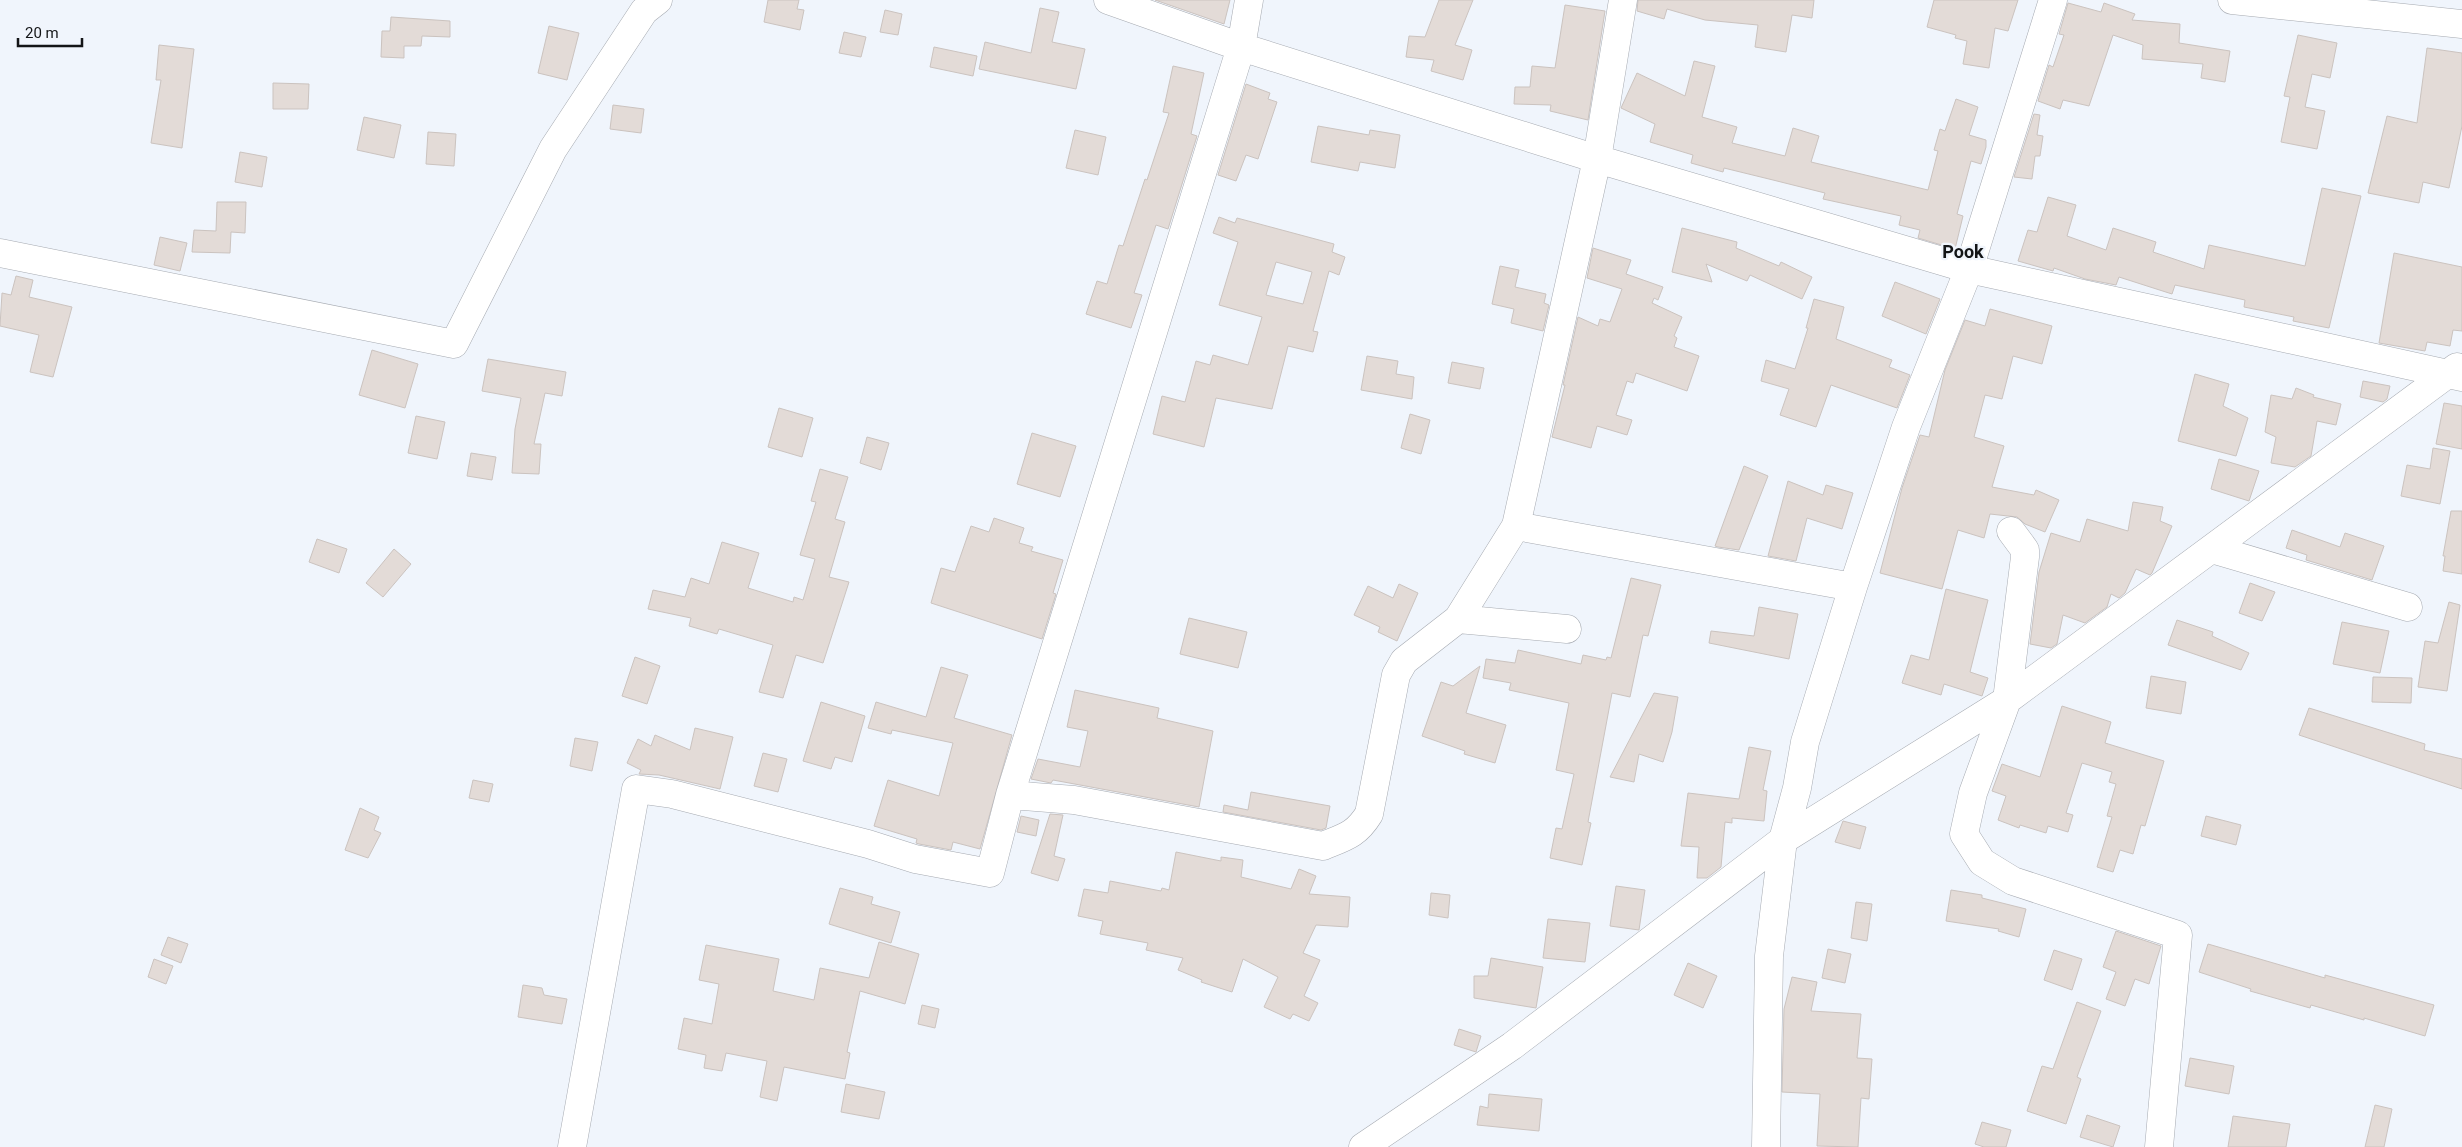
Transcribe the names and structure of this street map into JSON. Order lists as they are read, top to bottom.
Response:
{
  "districts": ["Pook"],
  "scale_bar": "20 m"
}
